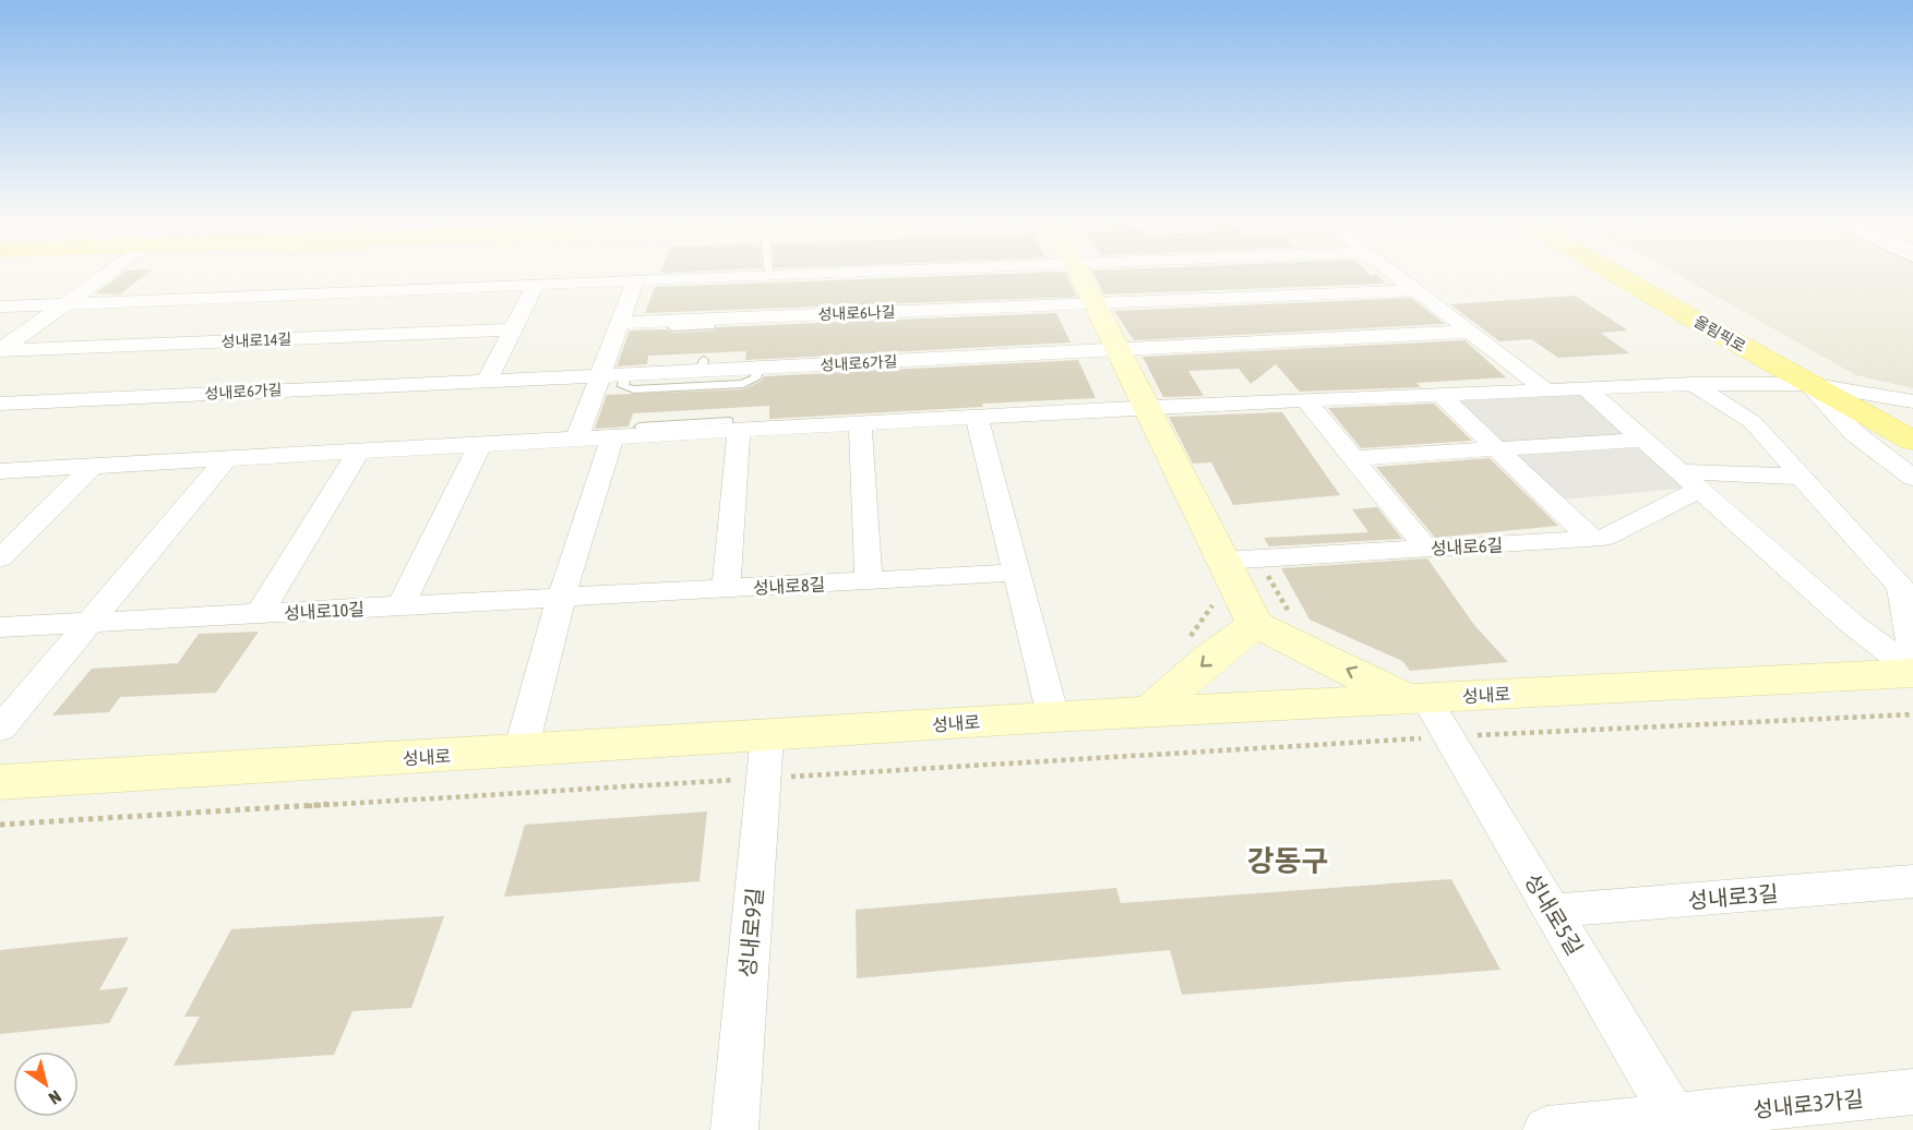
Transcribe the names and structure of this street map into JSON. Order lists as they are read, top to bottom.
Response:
{
  "streets": {
    "main road": ["올림픽로"],
    "street": [
      "성내로6나길",
      "성내로14길",
      "성내로6가길",
      "성내로6길",
      "성내로8길",
      "성내로10길",
      "성내로",
      "성내로3길",
      "성내로5길",
      "성내로9길",
      "성내로3가길"
    ]
  },
  "crossings": [
    ["성내로6길", "성내로"],
    ["성내로8길", "성내로10길"],
    ["성내로", "성내로5길"],
    ["성내로", "성내로9길"],
    ["성내로3길", "성내로5길"],
    ["성내로5길", "성내로3가길"]
  ],
  "districts": ["강동구"],
  "north": "bottom right"
}
